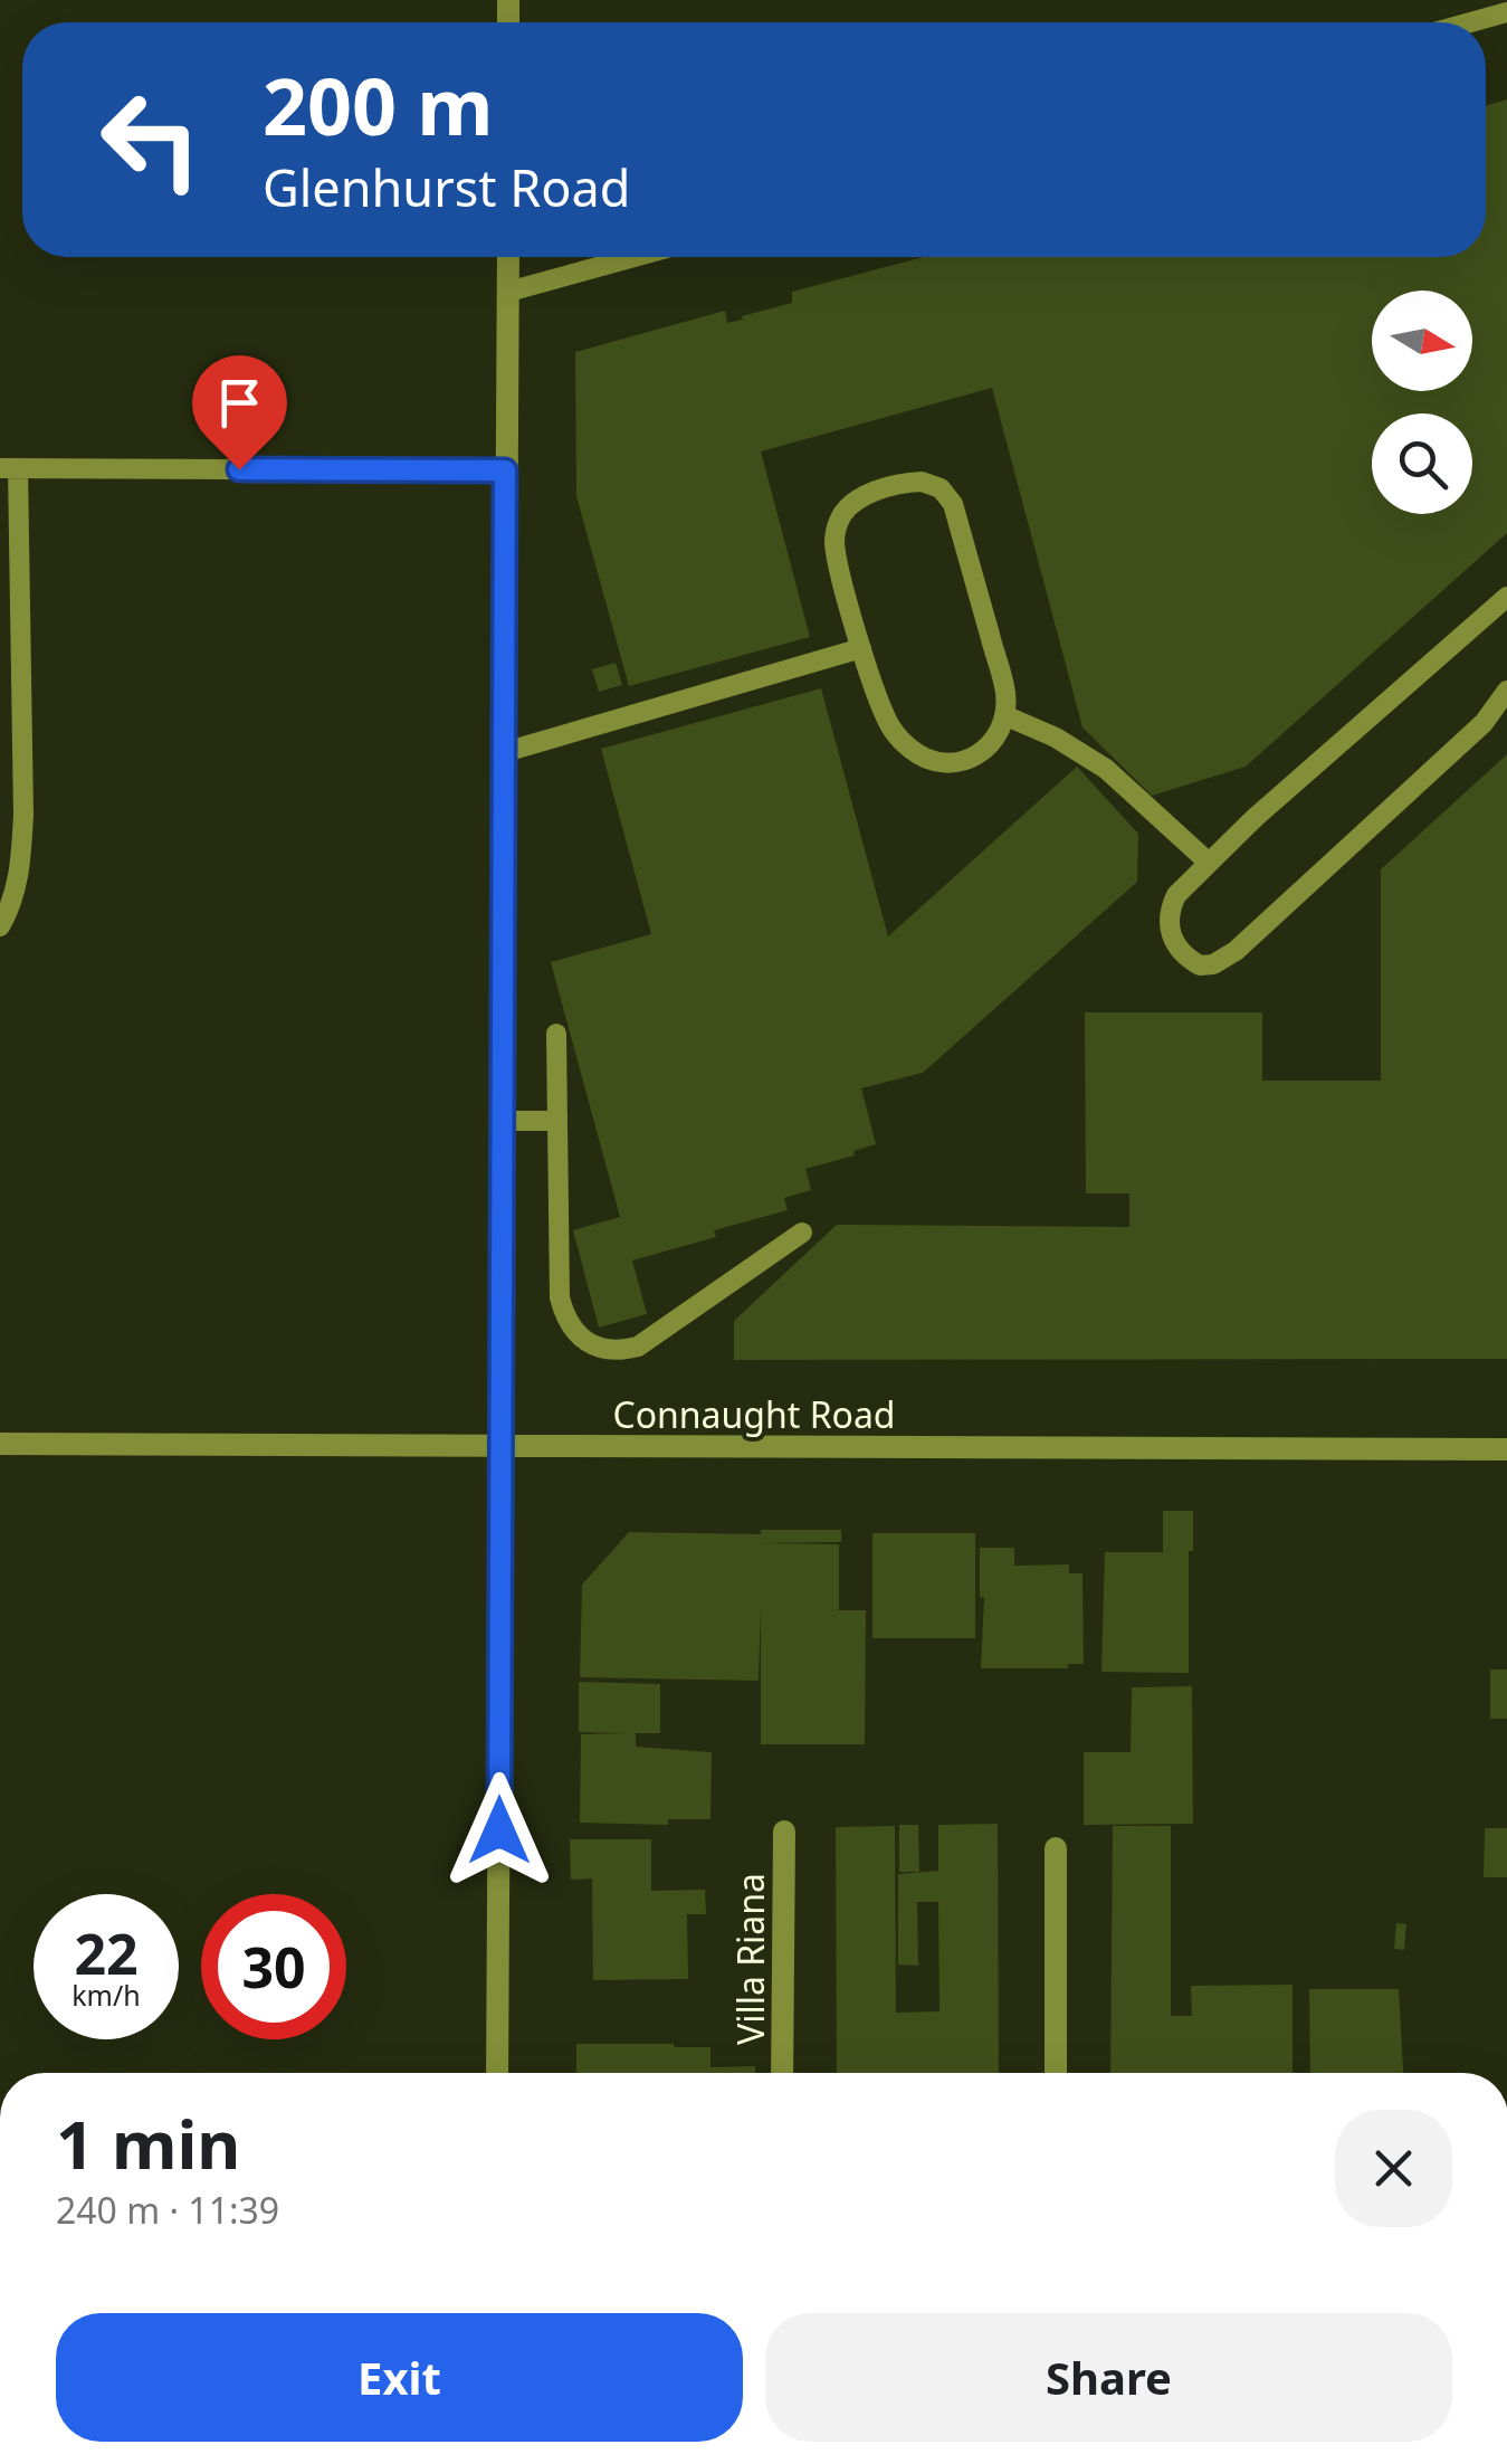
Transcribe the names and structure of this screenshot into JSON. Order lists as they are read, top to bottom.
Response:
{
  "streets": {
    "street": ["Connaught Road", "Villa Riana"]
  },
  "north": "right",
  "page": {
    "turn": ["200 m", "Glenhurst Road"],
    "speed": "22 km/h",
    "limit": "30",
    "heading": ["1 min", "240 m · 11:39"],
    "buttons": ["Exit", "Share"]
  }
}
